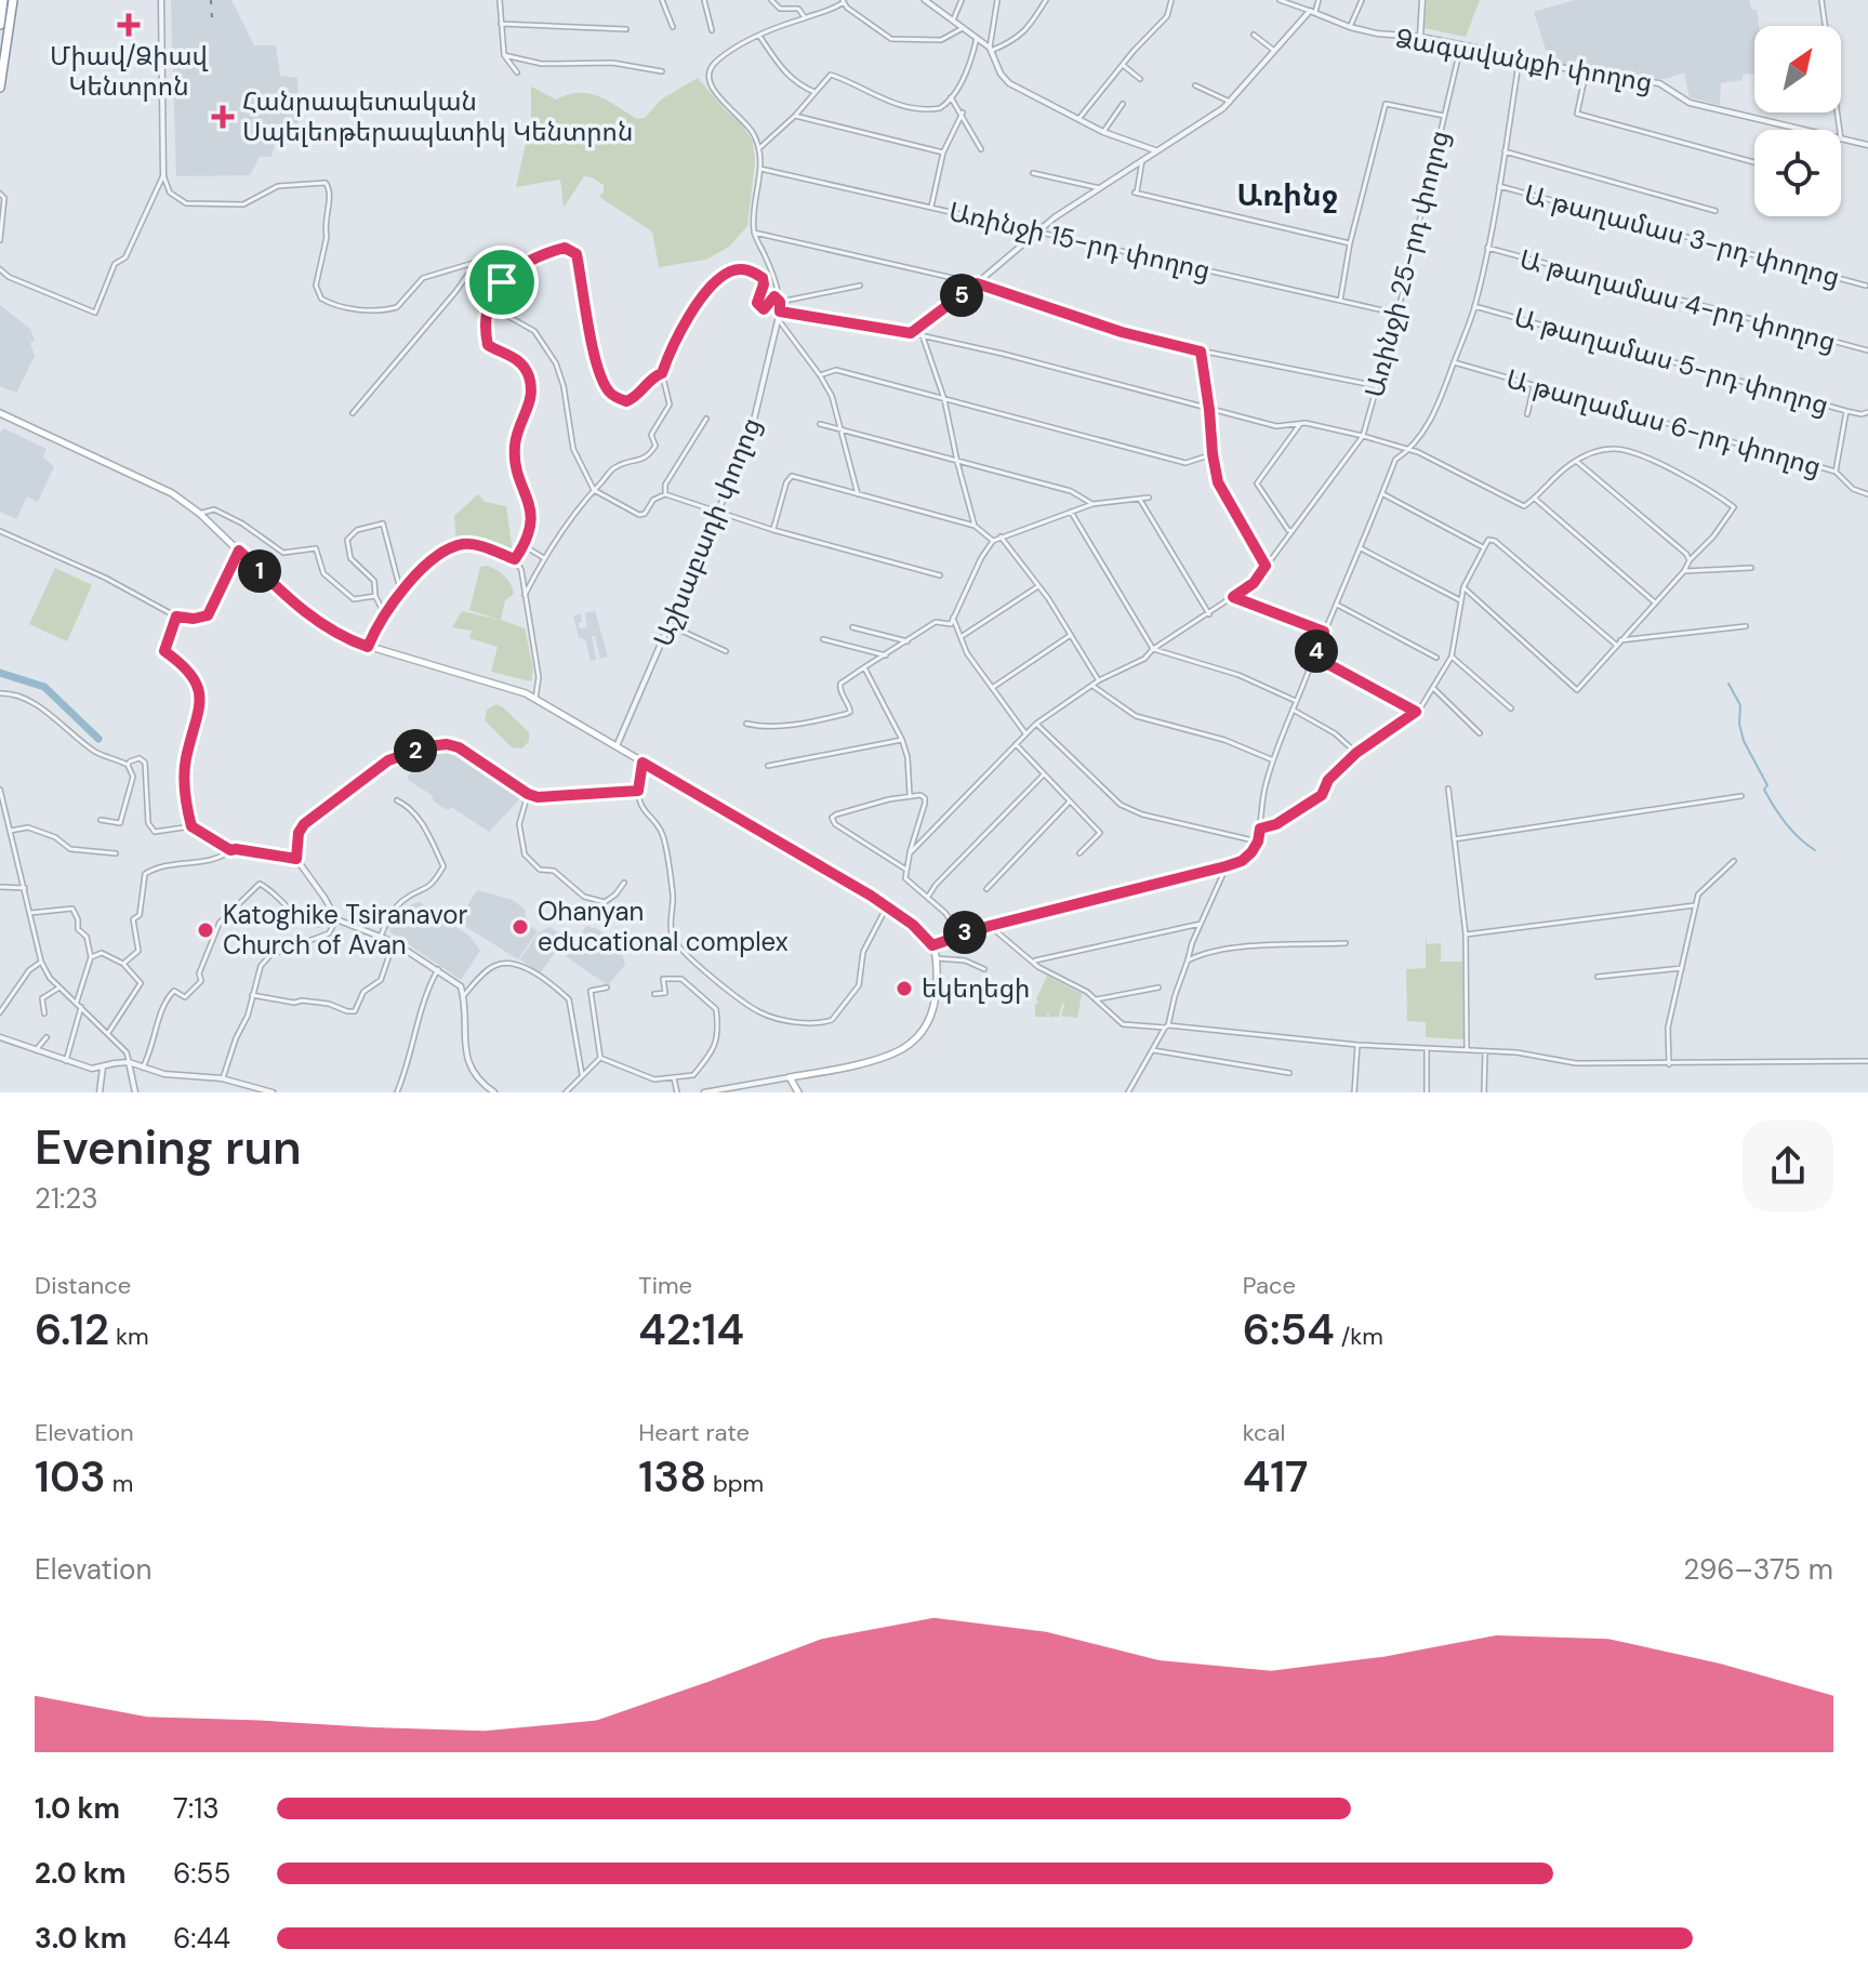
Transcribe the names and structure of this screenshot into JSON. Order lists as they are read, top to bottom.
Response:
{
  "streets": {
    "street": [
      "Ձագավանքի փողոց",
      "Ա թաղամաս 3-րդ փողոց",
      "Առինջի 15-րդ փողոց",
      "Առինջի 25-րդ փողոց",
      "Ա թաղամաս 4-րդ փողոց",
      "Ա թաղամաս 5-րդ փողոց",
      "Ա թաղամաս 6-րդ փողոց",
      "Աշխաբադի փողոց"
    ]
  },
  "crossings": [
    ["Ձագավանքի փողոց", "Առինջի 25-րդ փողոց"],
    ["Առինջի 15-րդ փողոց", "Առինջի 25-րդ փողոց"]
  ],
  "districts": ["Առինջ"],
  "places": {
    "health": ["Միավ/Ձիավ Կենտրոն", "Հանրապետական Սպելեոթերապևտիկ Կենտրոն"],
    "other": ["Ohanyan educational complex", "Katoghike Tsiranavor Church of Avan", "եկեղեցի"]
  },
  "north": "top right",
  "page": {
    "pins": [
      "5",
      "1",
      "4",
      "2",
      "3"
    ],
    "heading": ["Evening run", "21:23"],
    "stats": [
      ["Distance", "6.12 km"],
      ["Time", "42:14"],
      ["Pace", "6:54 /km"],
      ["Elevation", "103 m"],
      ["Heart rate", "138 bpm"],
      ["kcal", "417"]
    ],
    "chart": ["Elevation", "296–375 m"],
    "list": [
      {
        "name": "1.0 km",
        "note": "7:13"
      },
      {
        "name": "2.0 km",
        "note": "6:55"
      },
      {
        "name": "3.0 km",
        "note": "6:44"
      }
    ]
  }
}
